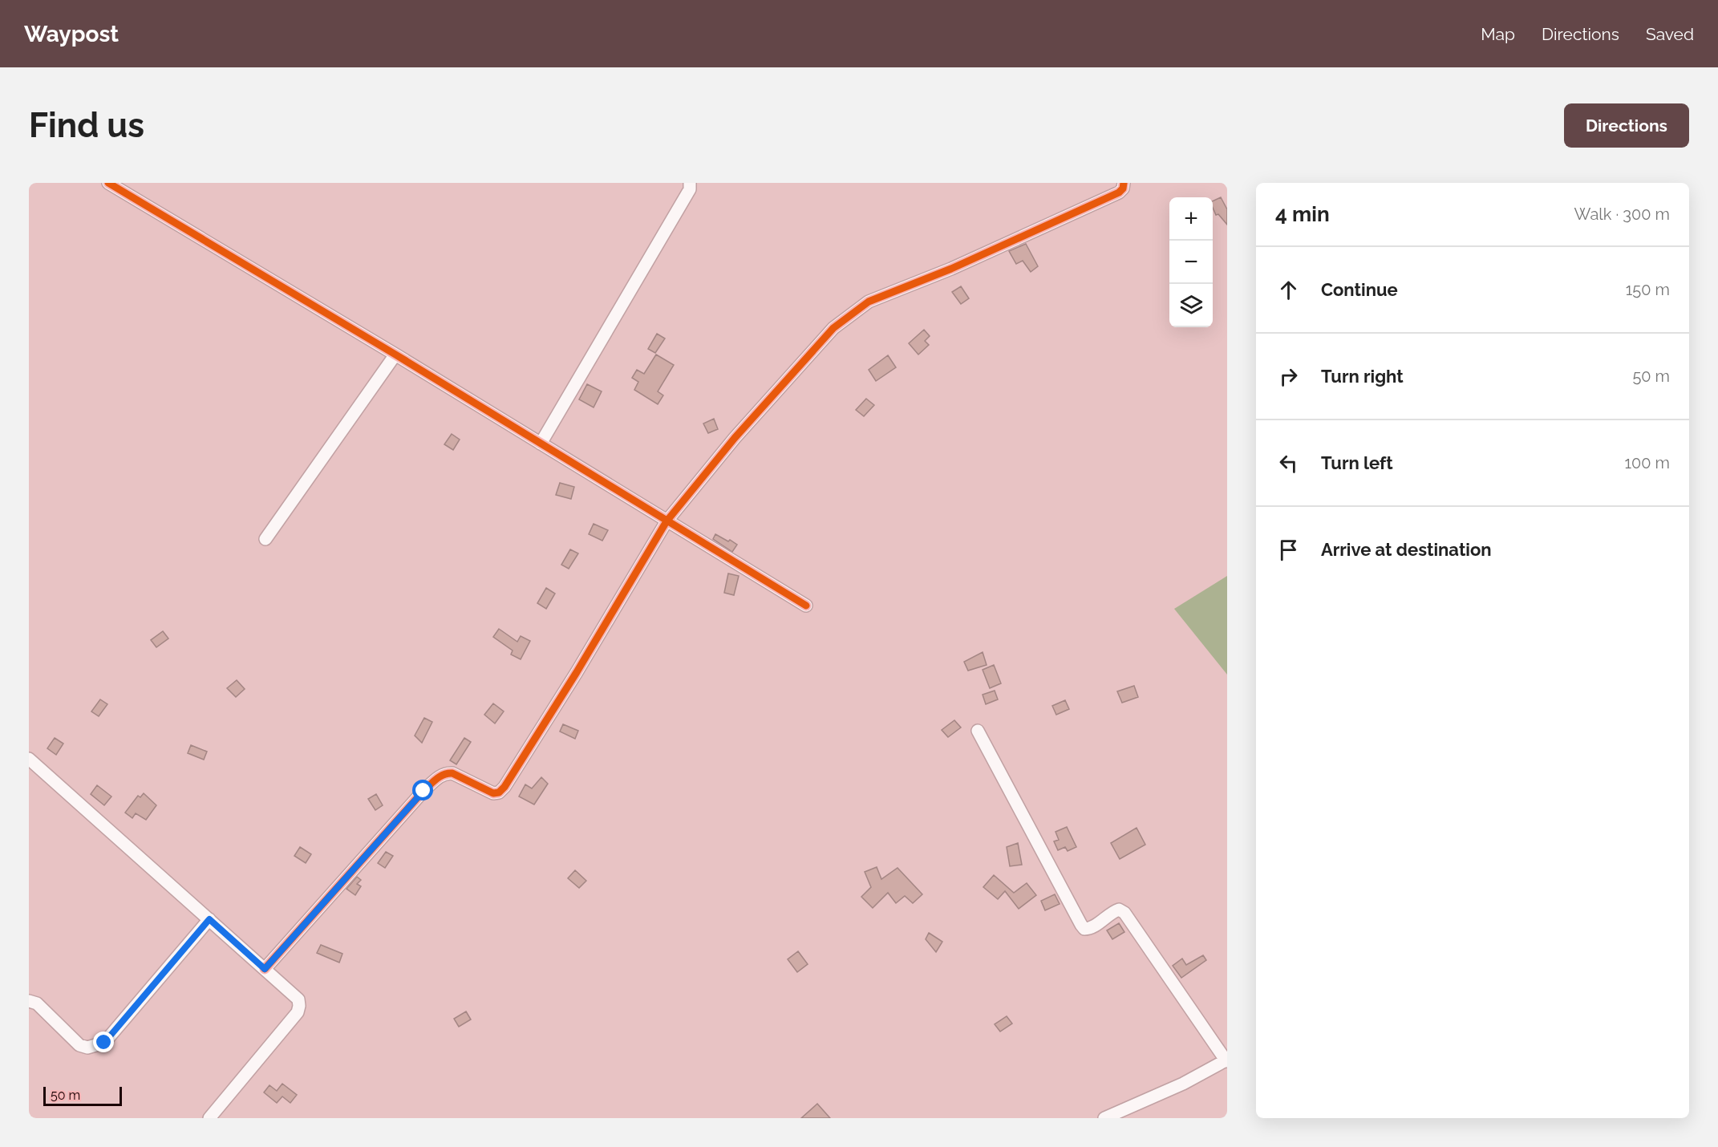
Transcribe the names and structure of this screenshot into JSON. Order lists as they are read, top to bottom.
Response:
{
  "scale_bar": "50 m",
  "page": {
    "header": "Waypost",
    "nav": ["Map", "Directions", "Saved"],
    "buttons": "Directions",
    "title": "Find us",
    "heading": ["4 min", "Walk · 300 m"],
    "map_buttons": ["+", "−"],
    "list": [
      ["Continue", "150 m"],
      ["Turn right", "50 m"],
      ["Turn left", "100 m"],
      "Arrive at destination"
    ],
    "scale": "50 m"
  }
}
